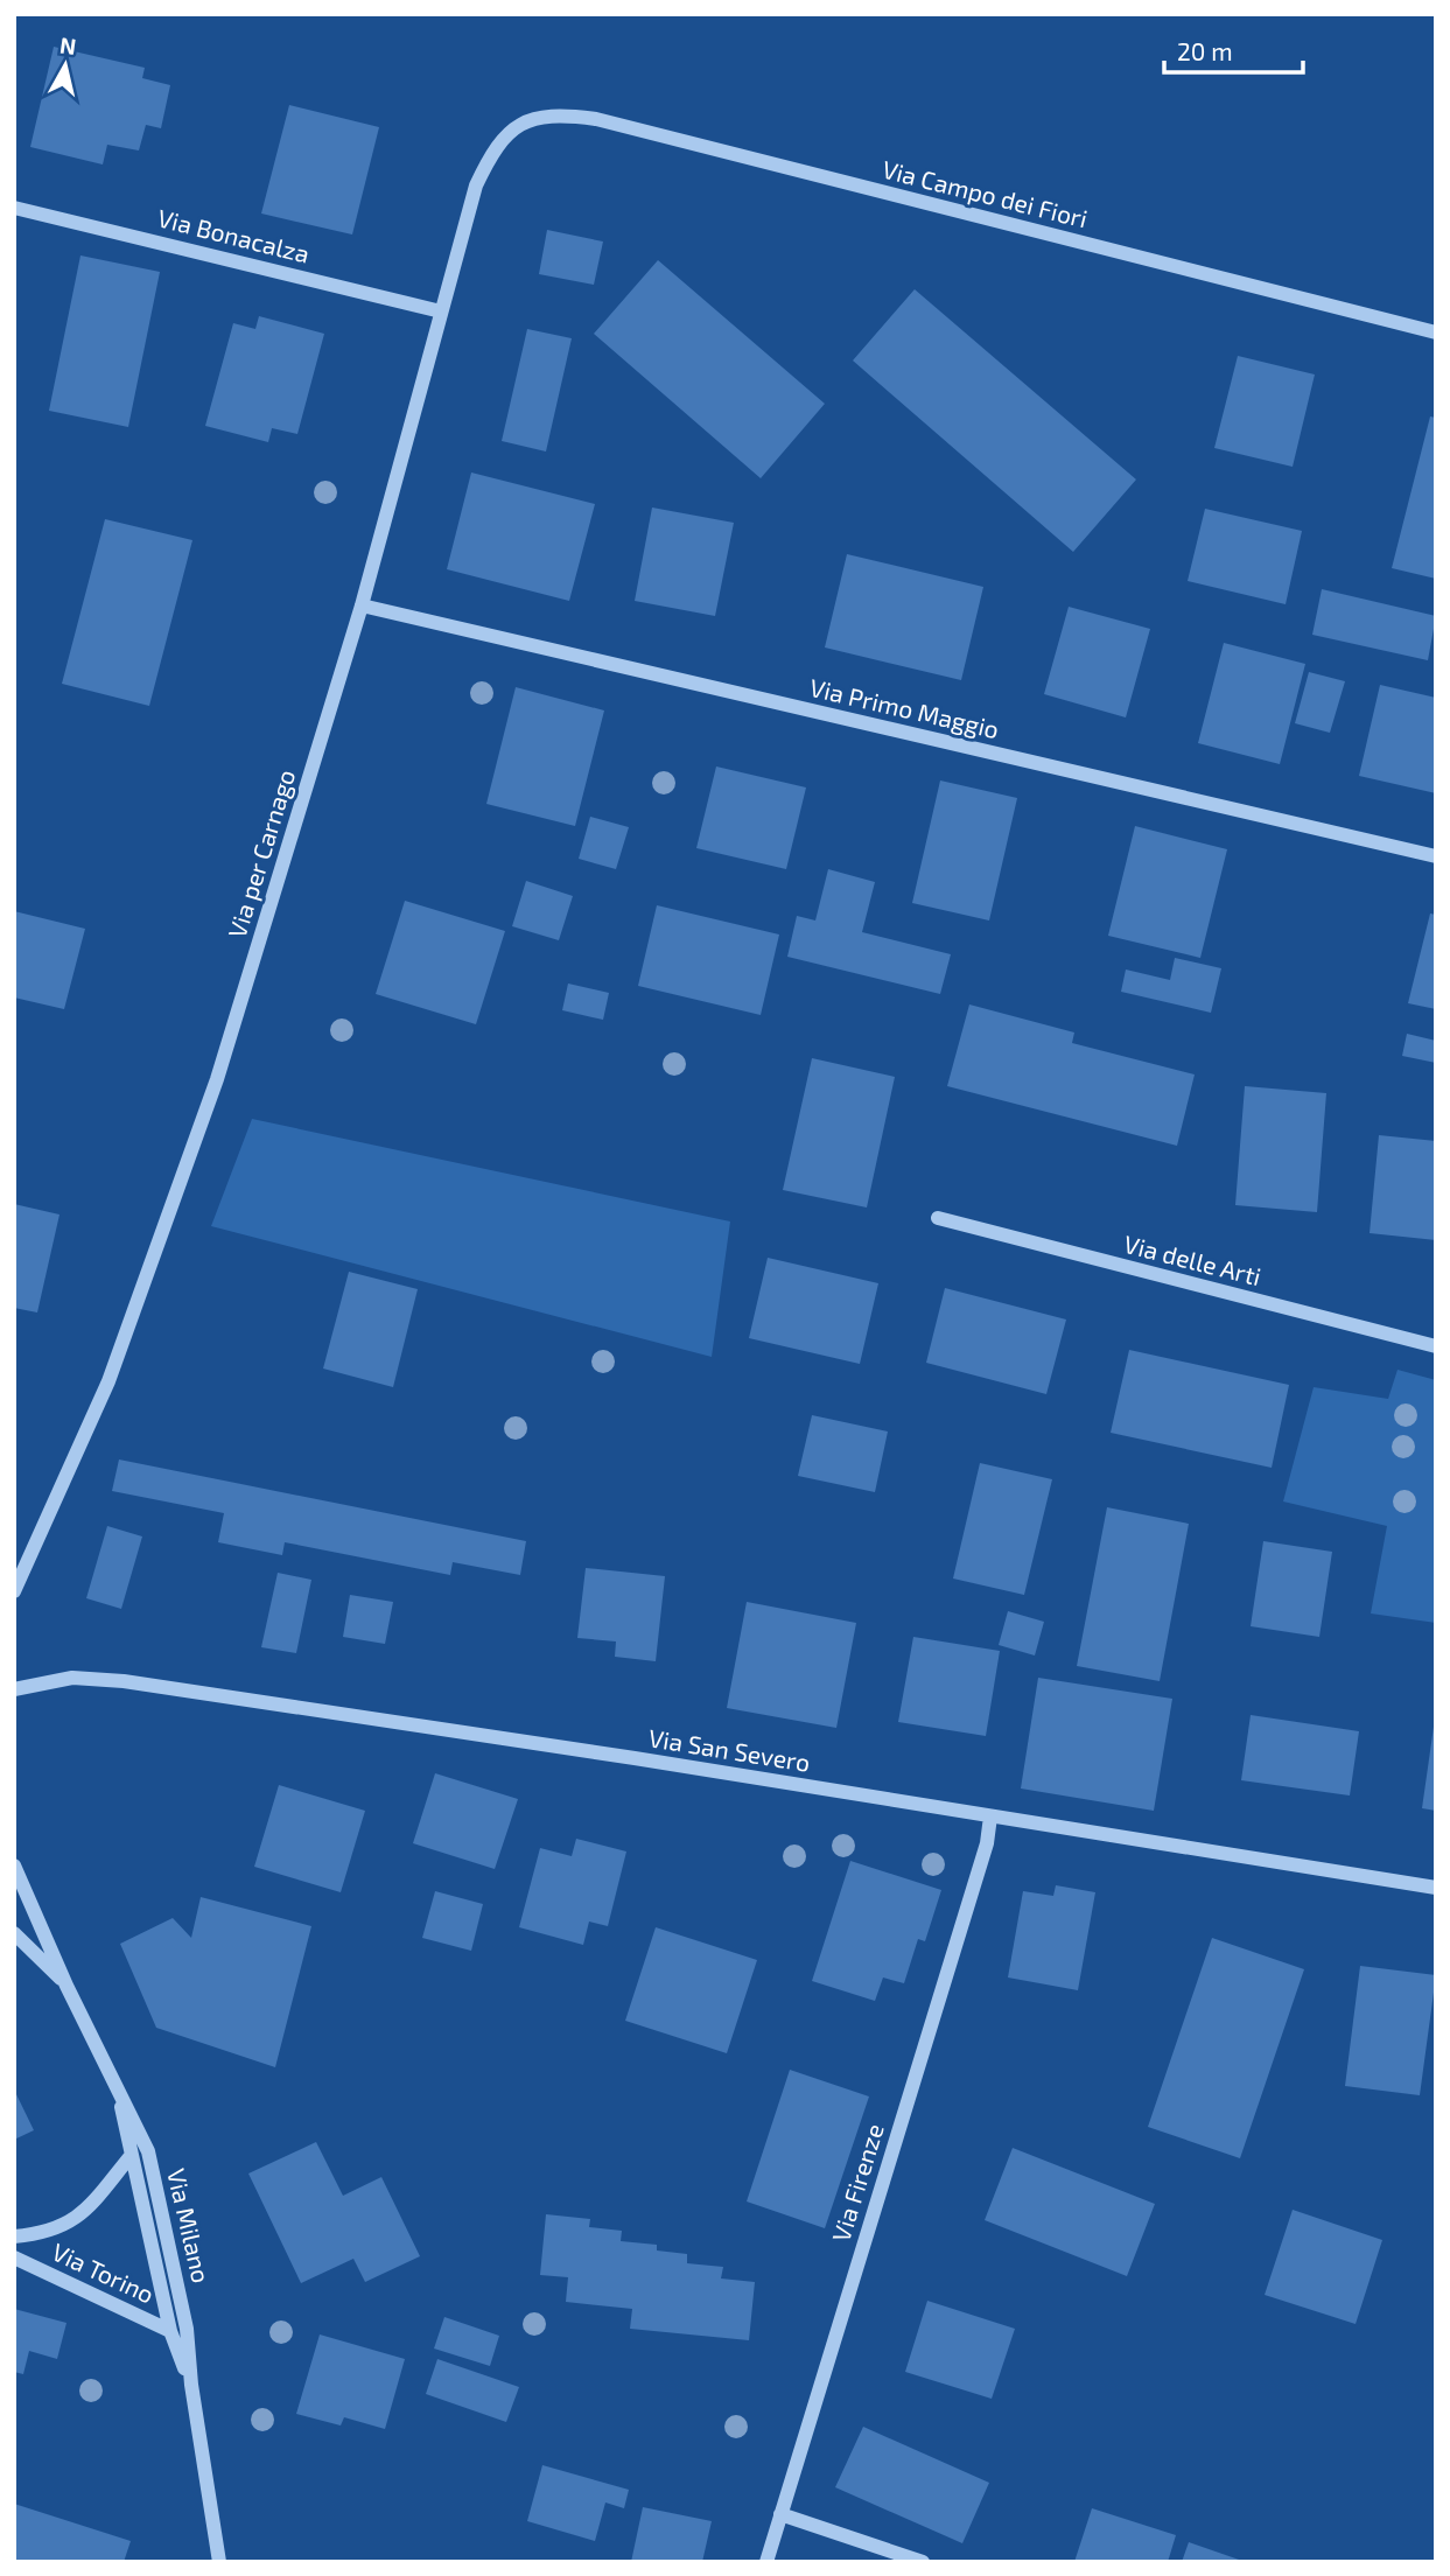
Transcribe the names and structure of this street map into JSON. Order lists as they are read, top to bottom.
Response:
{
  "streets": {
    "street": [
      "Via Campo dei Fiori",
      "Via Bonacalza",
      "Via Primo Maggio",
      "Via per Carnago",
      "Via delle Arti",
      "Via San Severo",
      "Via Firenze",
      "Via Milano",
      "Via Torino"
    ]
  },
  "crossings": [
    ["Via Campo dei Fiori", "Via per Carnago"],
    ["Via Bonacalza", "Via per Carnago"],
    ["Via Primo Maggio", "Via per Carnago"],
    ["Via San Severo", "Via Firenze"],
    ["Via Milano", "Via Torino"]
  ],
  "scale_bar": "20 m",
  "north": "top"
}
